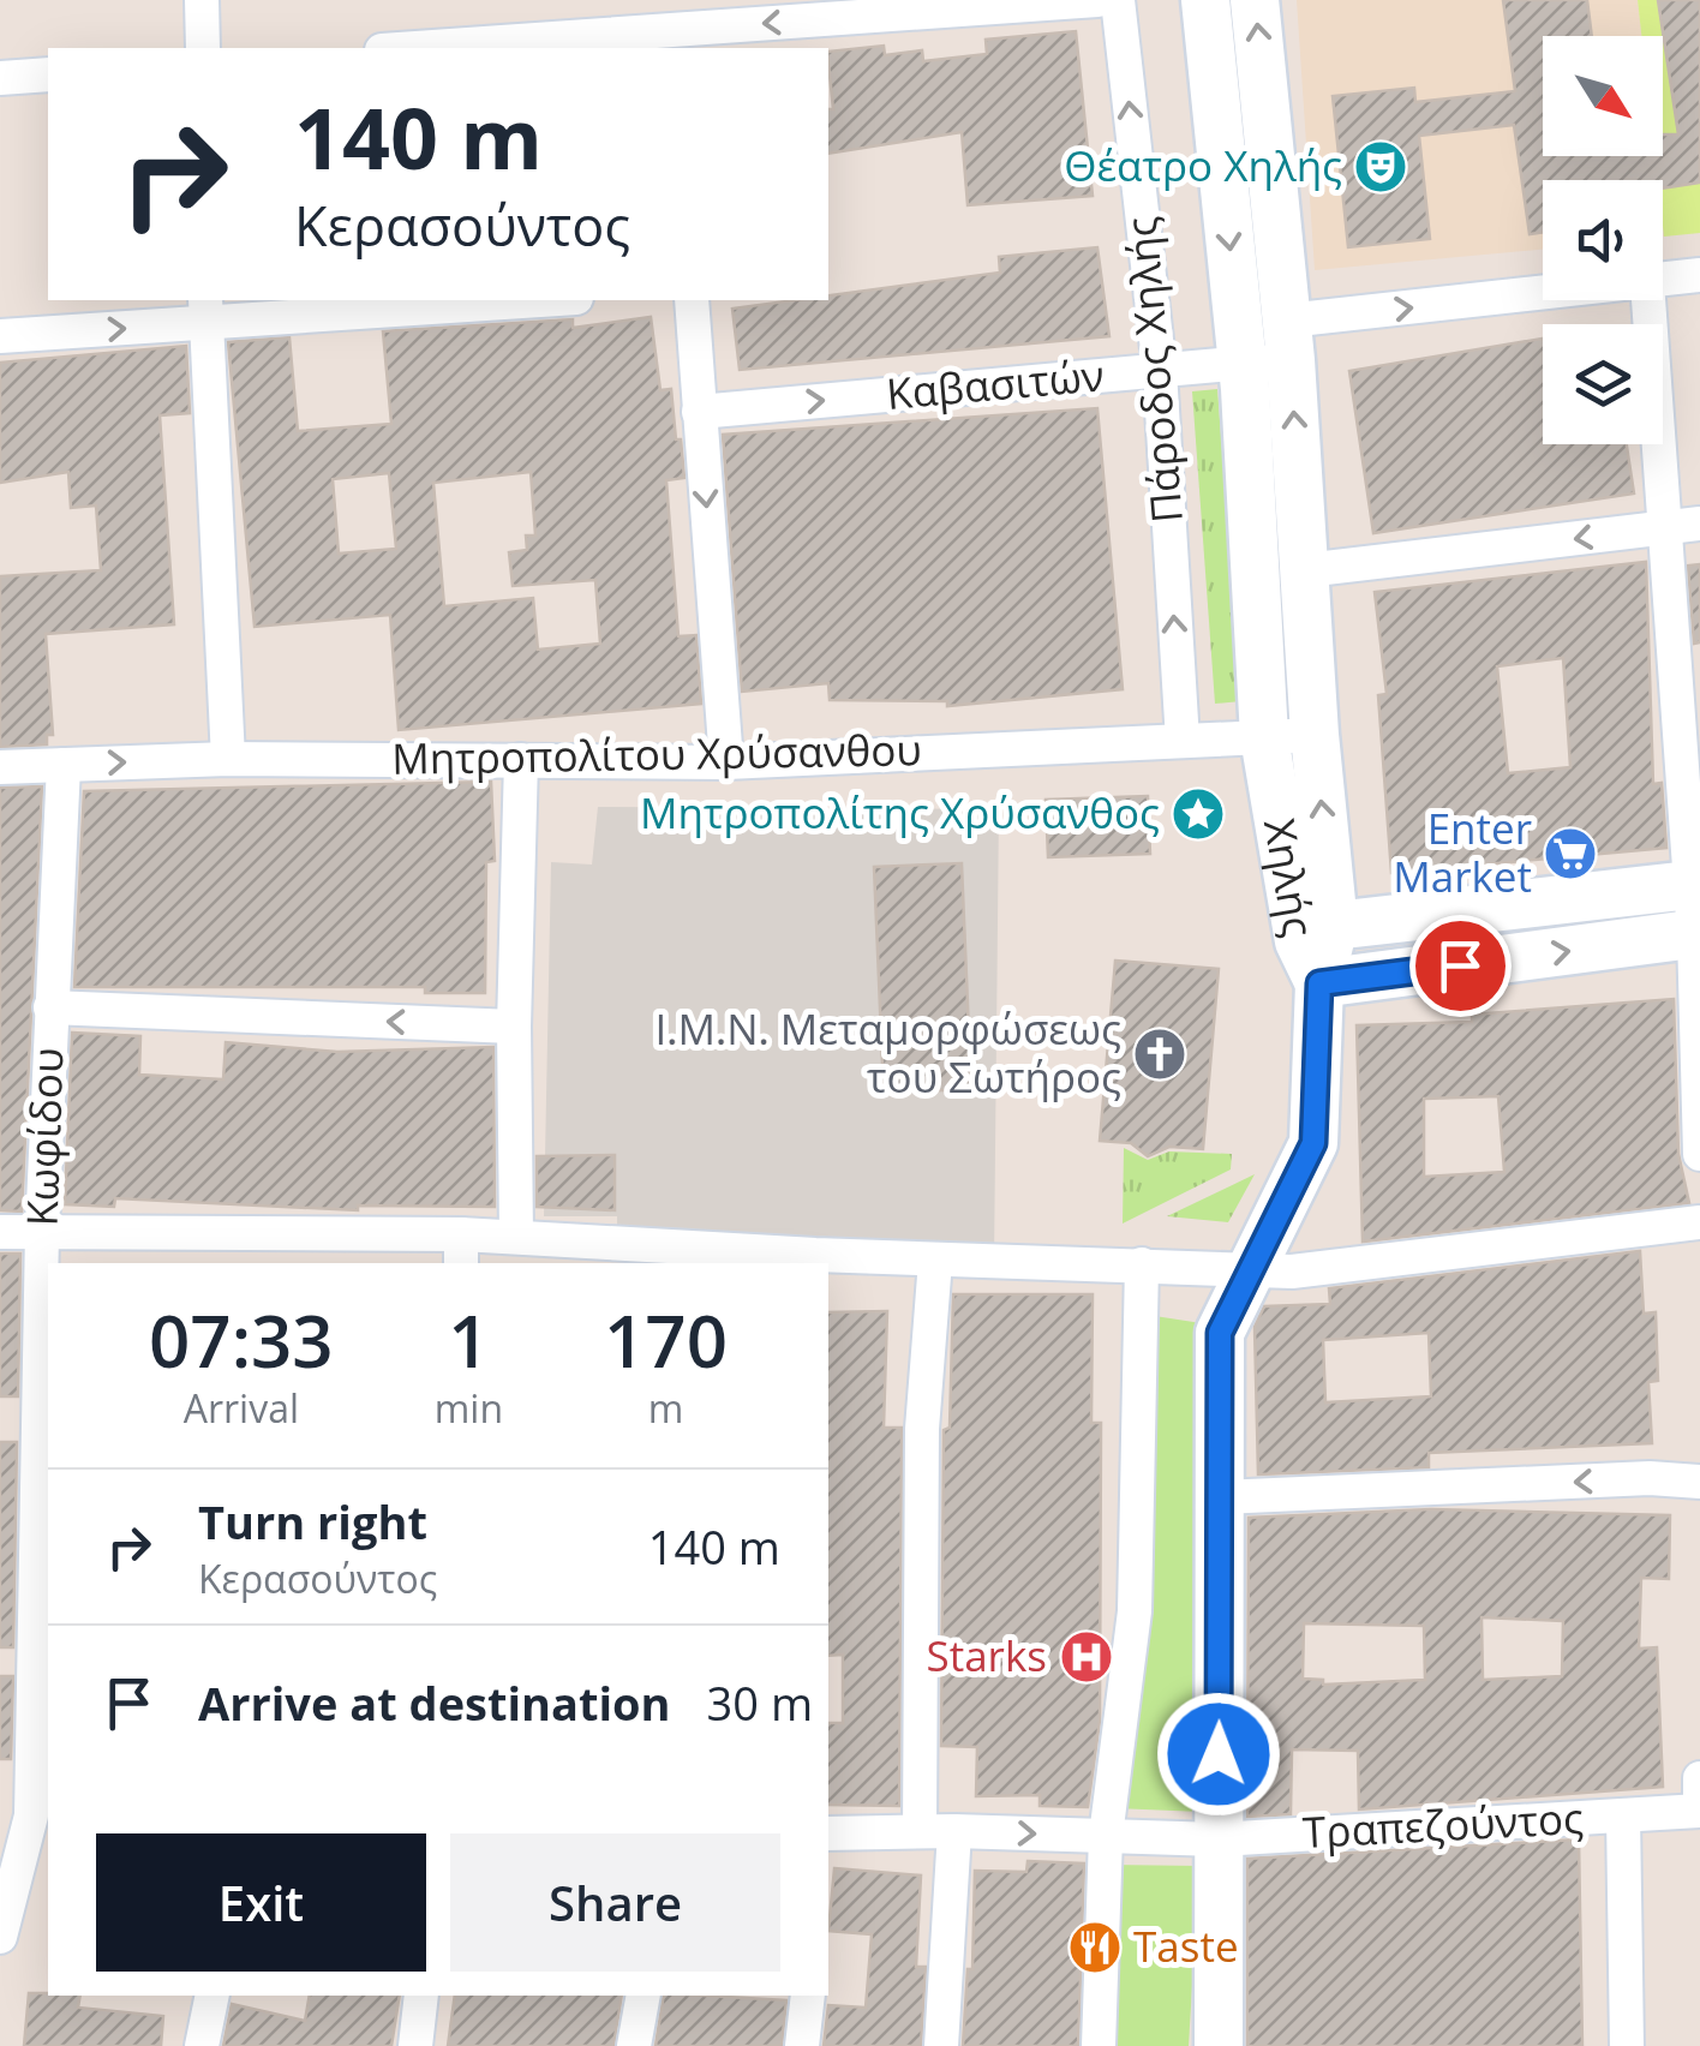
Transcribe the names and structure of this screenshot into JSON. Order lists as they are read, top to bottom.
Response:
{
  "streets": {
    "main road": ["Χηλής"],
    "street": [
      "Πάροδος Χηλής",
      "Καβασιτών",
      "Μητροπολίτου Χρύσανθου",
      "Κωφίδου",
      "Τραπεζούντος"
    ]
  },
  "crossings": [
    ["Πάροδος Χηλής", "Καβασιτών"],
    ["Πάροδος Χηλής", "Μητροπολίτου Χρύσανθου"],
    ["Καβασιτών", "Χηλής"],
    ["Μητροπολίτου Χρύσανθου", "Χηλής"],
    ["Μητροπολίτου Χρύσανθου", "Κωφίδου"]
  ],
  "one_way": ["Πάροδος Χηλής"],
  "places": {
    "theatre": ["Θέατρο Χηλής"],
    "place": ["Μητροπολίτης Χρύσανθος"],
    "supermarket": ["Enter Market"],
    "church": ["Ι.Μ.Ν. Μεταμορφώσεως του Σωτήρος"],
    "hospital": ["Starks"],
    "restaurant": ["Taste"]
  },
  "north": "bottom right",
  "page": {
    "turn": ["140 m", "Κερασούντος"],
    "eta": [
      "07:33",
      "Arrival",
      "1",
      "min",
      "170",
      "m"
    ],
    "list": [
      {
        "name": "Turn right",
        "note": "Κερασούντος",
        "value": "140 m"
      },
      {
        "name": "Arrive at destination",
        "value": "30 m"
      }
    ],
    "buttons": ["Exit", "Share"]
  }
}
